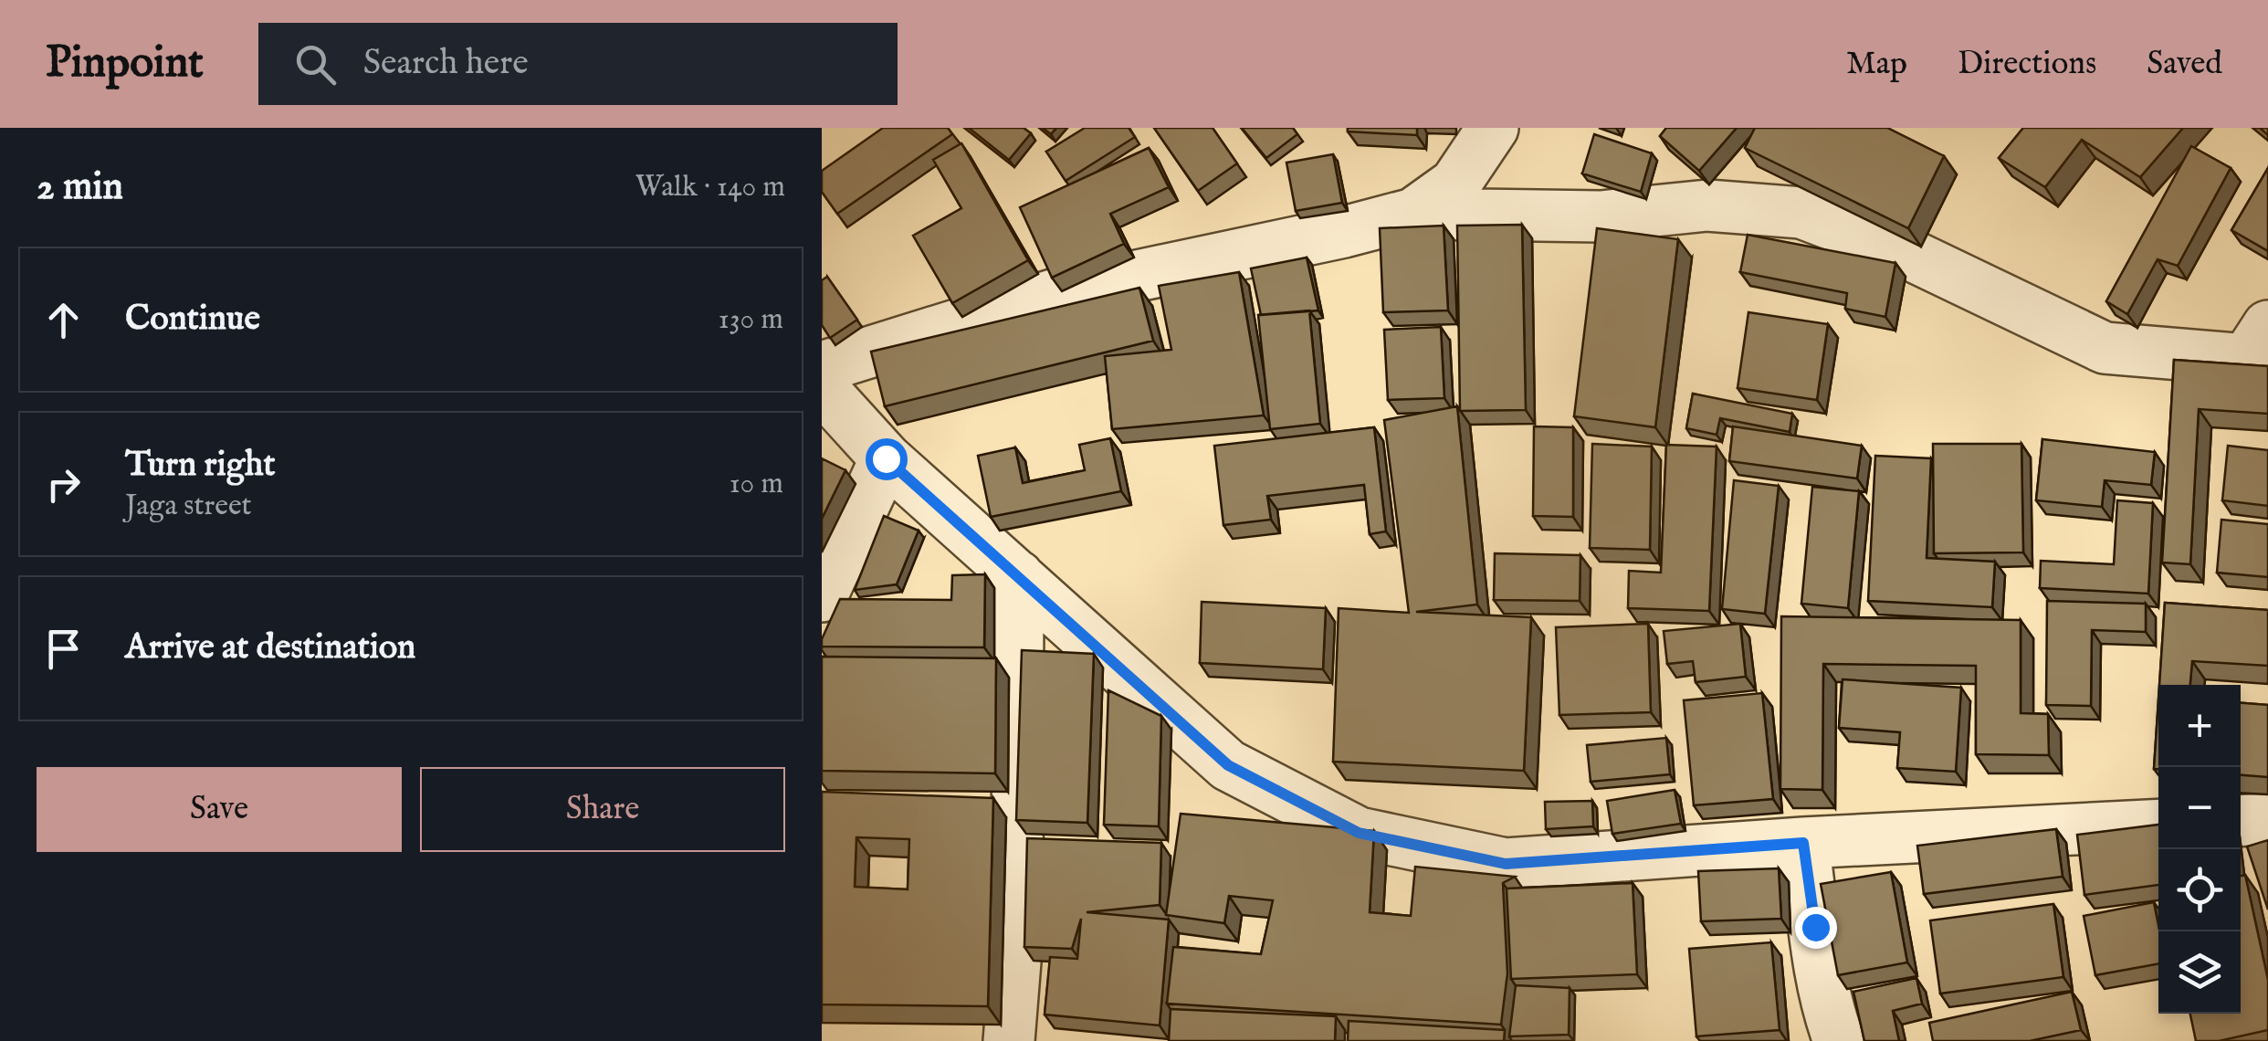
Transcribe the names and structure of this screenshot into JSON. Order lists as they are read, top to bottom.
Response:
{
  "page": {
    "header": "Pinpoint",
    "search": "Search here",
    "nav": ["Map", "Directions", "Saved"],
    "heading": ["2 min", "Walk · 140 m"],
    "list": [
      ["Continue", "130 m"],
      ["Turn right", "Jaga street", "10 m"],
      "Arrive at destination"
    ],
    "map_buttons": ["+", "−"],
    "buttons": ["Save", "Share"]
  }
}
